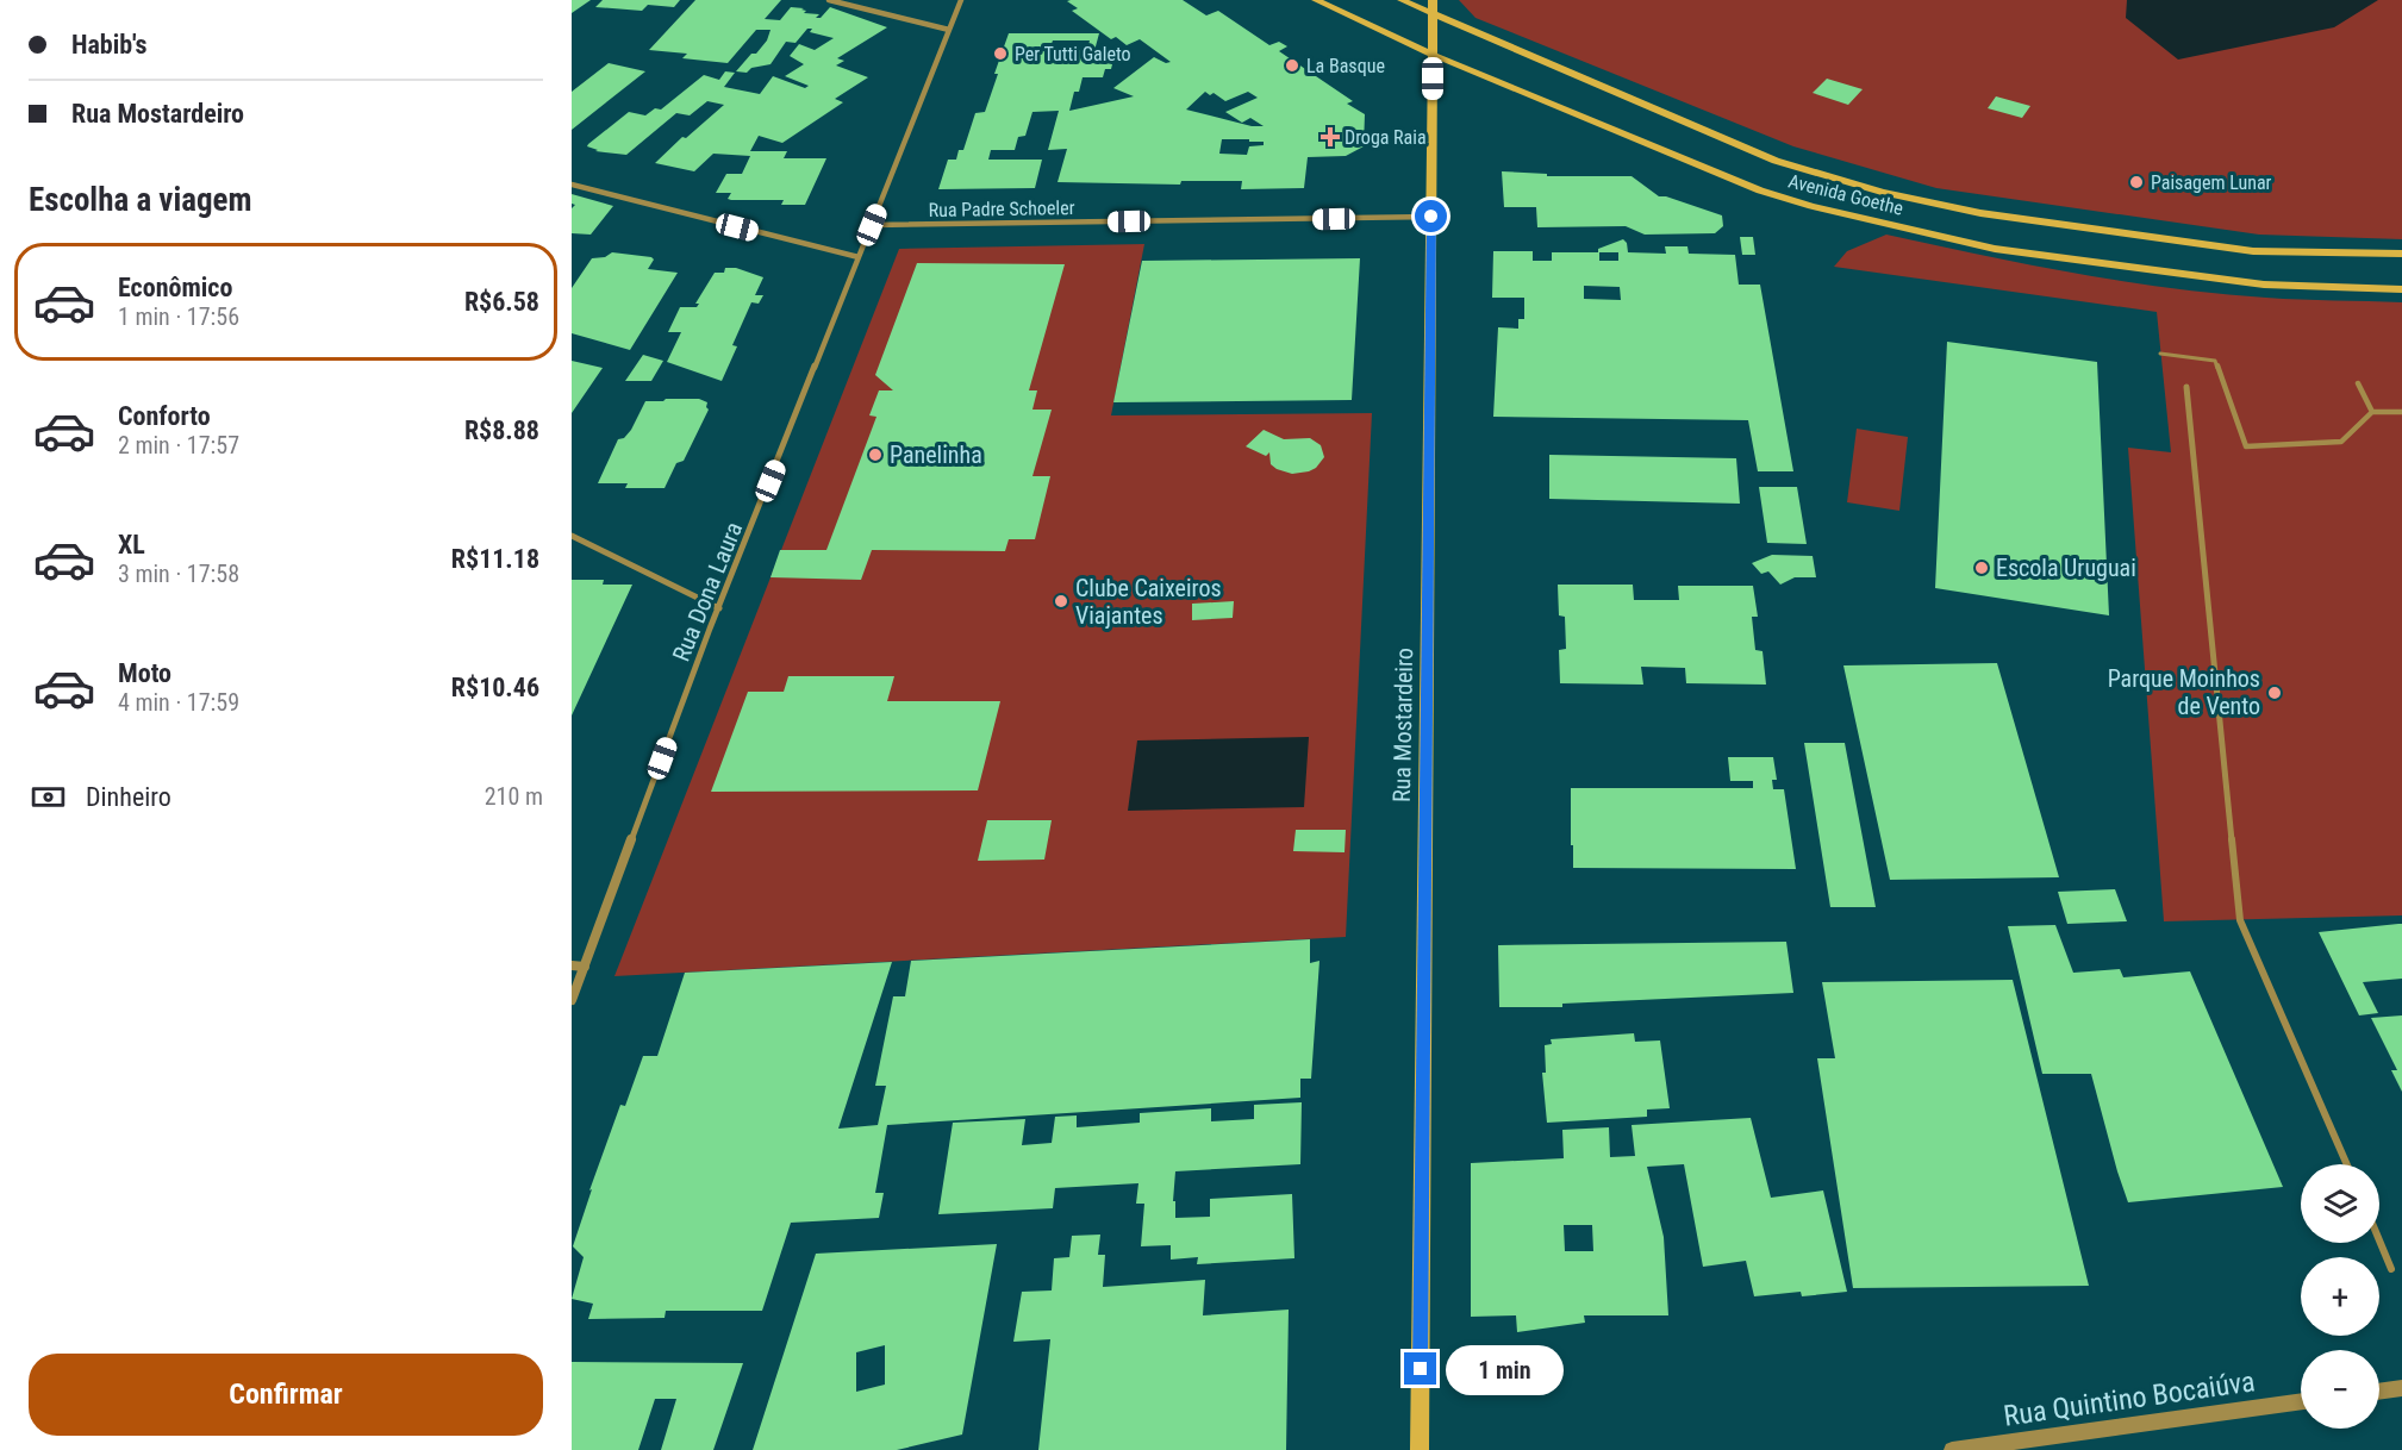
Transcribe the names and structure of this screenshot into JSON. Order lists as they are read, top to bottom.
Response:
{
  "streets": {
    "main road": ["Avenida Goethe", "Rua Mostardeiro"],
    "street": ["Rua Padre Schoeler", "Rua Dona Laura", "Rua Quintino Bocaiúva"]
  },
  "crossings": [
    ["Avenida Goethe", "Rua Mostardeiro"],
    ["Rua Padre Schoeler", "Rua Dona Laura"],
    ["Rua Padre Schoeler", "Rua Mostardeiro"]
  ],
  "places": {
    "other": [
      "Per Tutti Galeto",
      "La Basque",
      "Paisagem Lunar",
      "Panelinha",
      "Escola Uruguai",
      "Clube Caixeiros Viajantes",
      "Parque Moinhos de Vento"
    ],
    "health": ["Droga Raia"]
  },
  "page": {
    "banner": ["Habib's", "Rua Mostardeiro"],
    "heading": "Escolha a viagem",
    "list": [
      {
        "name": "Econômico",
        "note": "1 min · 17:56",
        "value": "R$6.58"
      },
      {
        "name": "Conforto",
        "note": "2 min · 17:57",
        "value": "R$8.88"
      },
      {
        "name": "XL",
        "note": "3 min · 17:58",
        "value": "R$11.18"
      },
      {
        "name": "Moto",
        "note": "4 min · 17:59",
        "value": "R$10.46"
      }
    ],
    "pay": ["Dinheiro", "210 m"],
    "map_buttons": ["+", "−"],
    "buttons": "Confirmar",
    "bubble": "1 min"
  }
}
